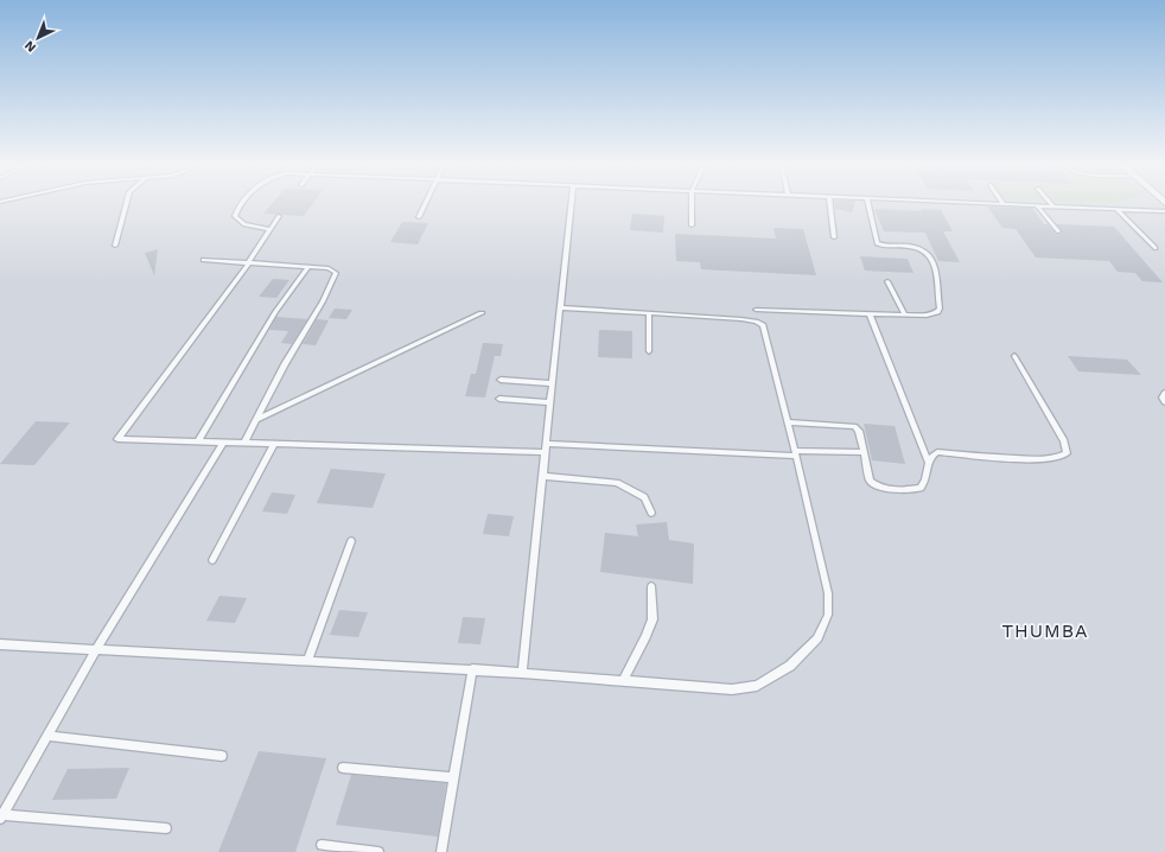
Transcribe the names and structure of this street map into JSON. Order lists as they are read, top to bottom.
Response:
{
  "districts": ["THUMBA"],
  "north": "bottom left"
}
